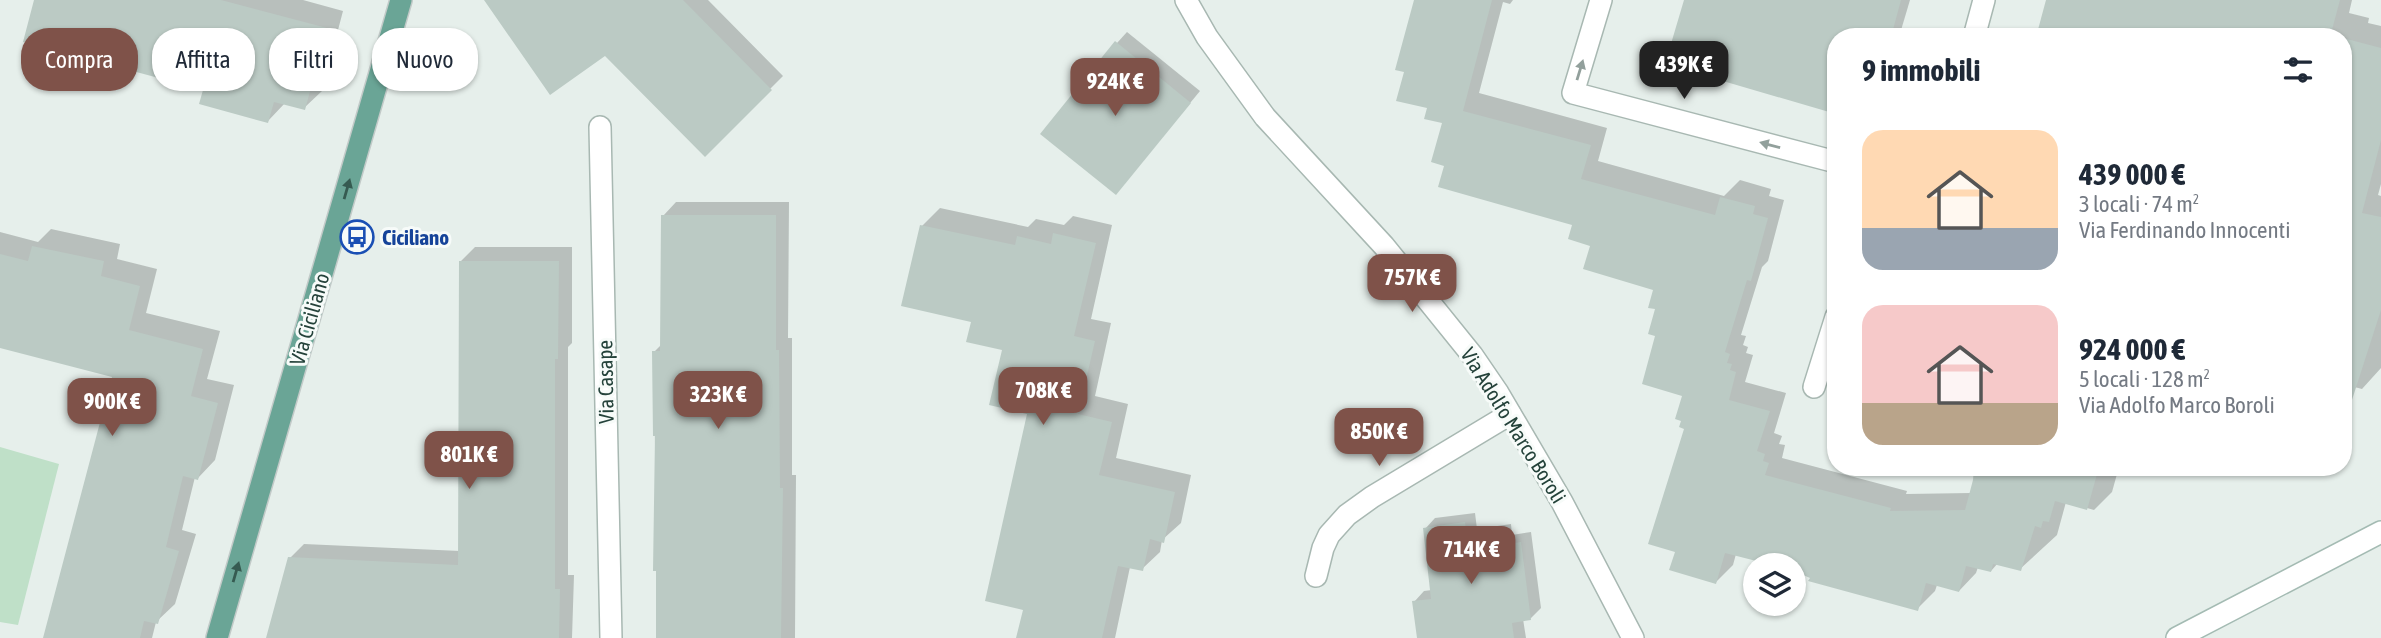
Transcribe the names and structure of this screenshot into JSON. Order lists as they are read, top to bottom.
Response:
{
  "streets": {
    "main road": ["Via Ciciliano"],
    "street": ["Via Casape", "Via Adolfo Marco Boroli"]
  },
  "one_way": ["Via Ciciliano"],
  "places": {
    "bus stop": ["Ciciliano"]
  },
  "page": {
    "chip": [
      "Compra",
      "Affitta",
      "Filtri",
      "Nuovo"
    ],
    "heading": "9 immobili",
    "price": [
      "439K €",
      "924K €",
      "757K €",
      "708K €",
      "323K €",
      "900K €",
      "850K €",
      "801K €",
      "714K €"
    ],
    "list": [
      {
        "name": "439 000 €",
        "note": "3 locali · 74 m² · Via Ferdinando Innocenti"
      },
      {
        "name": "924 000 €",
        "note": "5 locali · 128 m² · Via Adolfo Marco Boroli"
      }
    ]
  }
}
